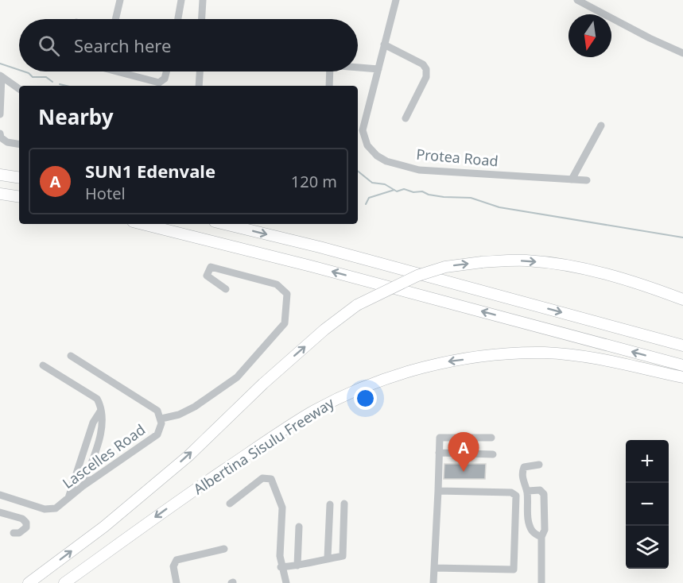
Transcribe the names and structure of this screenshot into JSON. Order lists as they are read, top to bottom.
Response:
{
  "streets": {
    "highway": ["Albertina Sisulu Freeway"],
    "street": ["Protea Road", "Lascelles Road"]
  },
  "north": "bottom",
  "page": {
    "search": "Search here",
    "heading": "Nearby",
    "list": [
      {
        "mark": "A",
        "name": "SUN1 Edenvale",
        "note": "Hotel",
        "value": "120 m"
      }
    ],
    "pins": "A",
    "map_buttons": ["+", "−"]
  }
}
